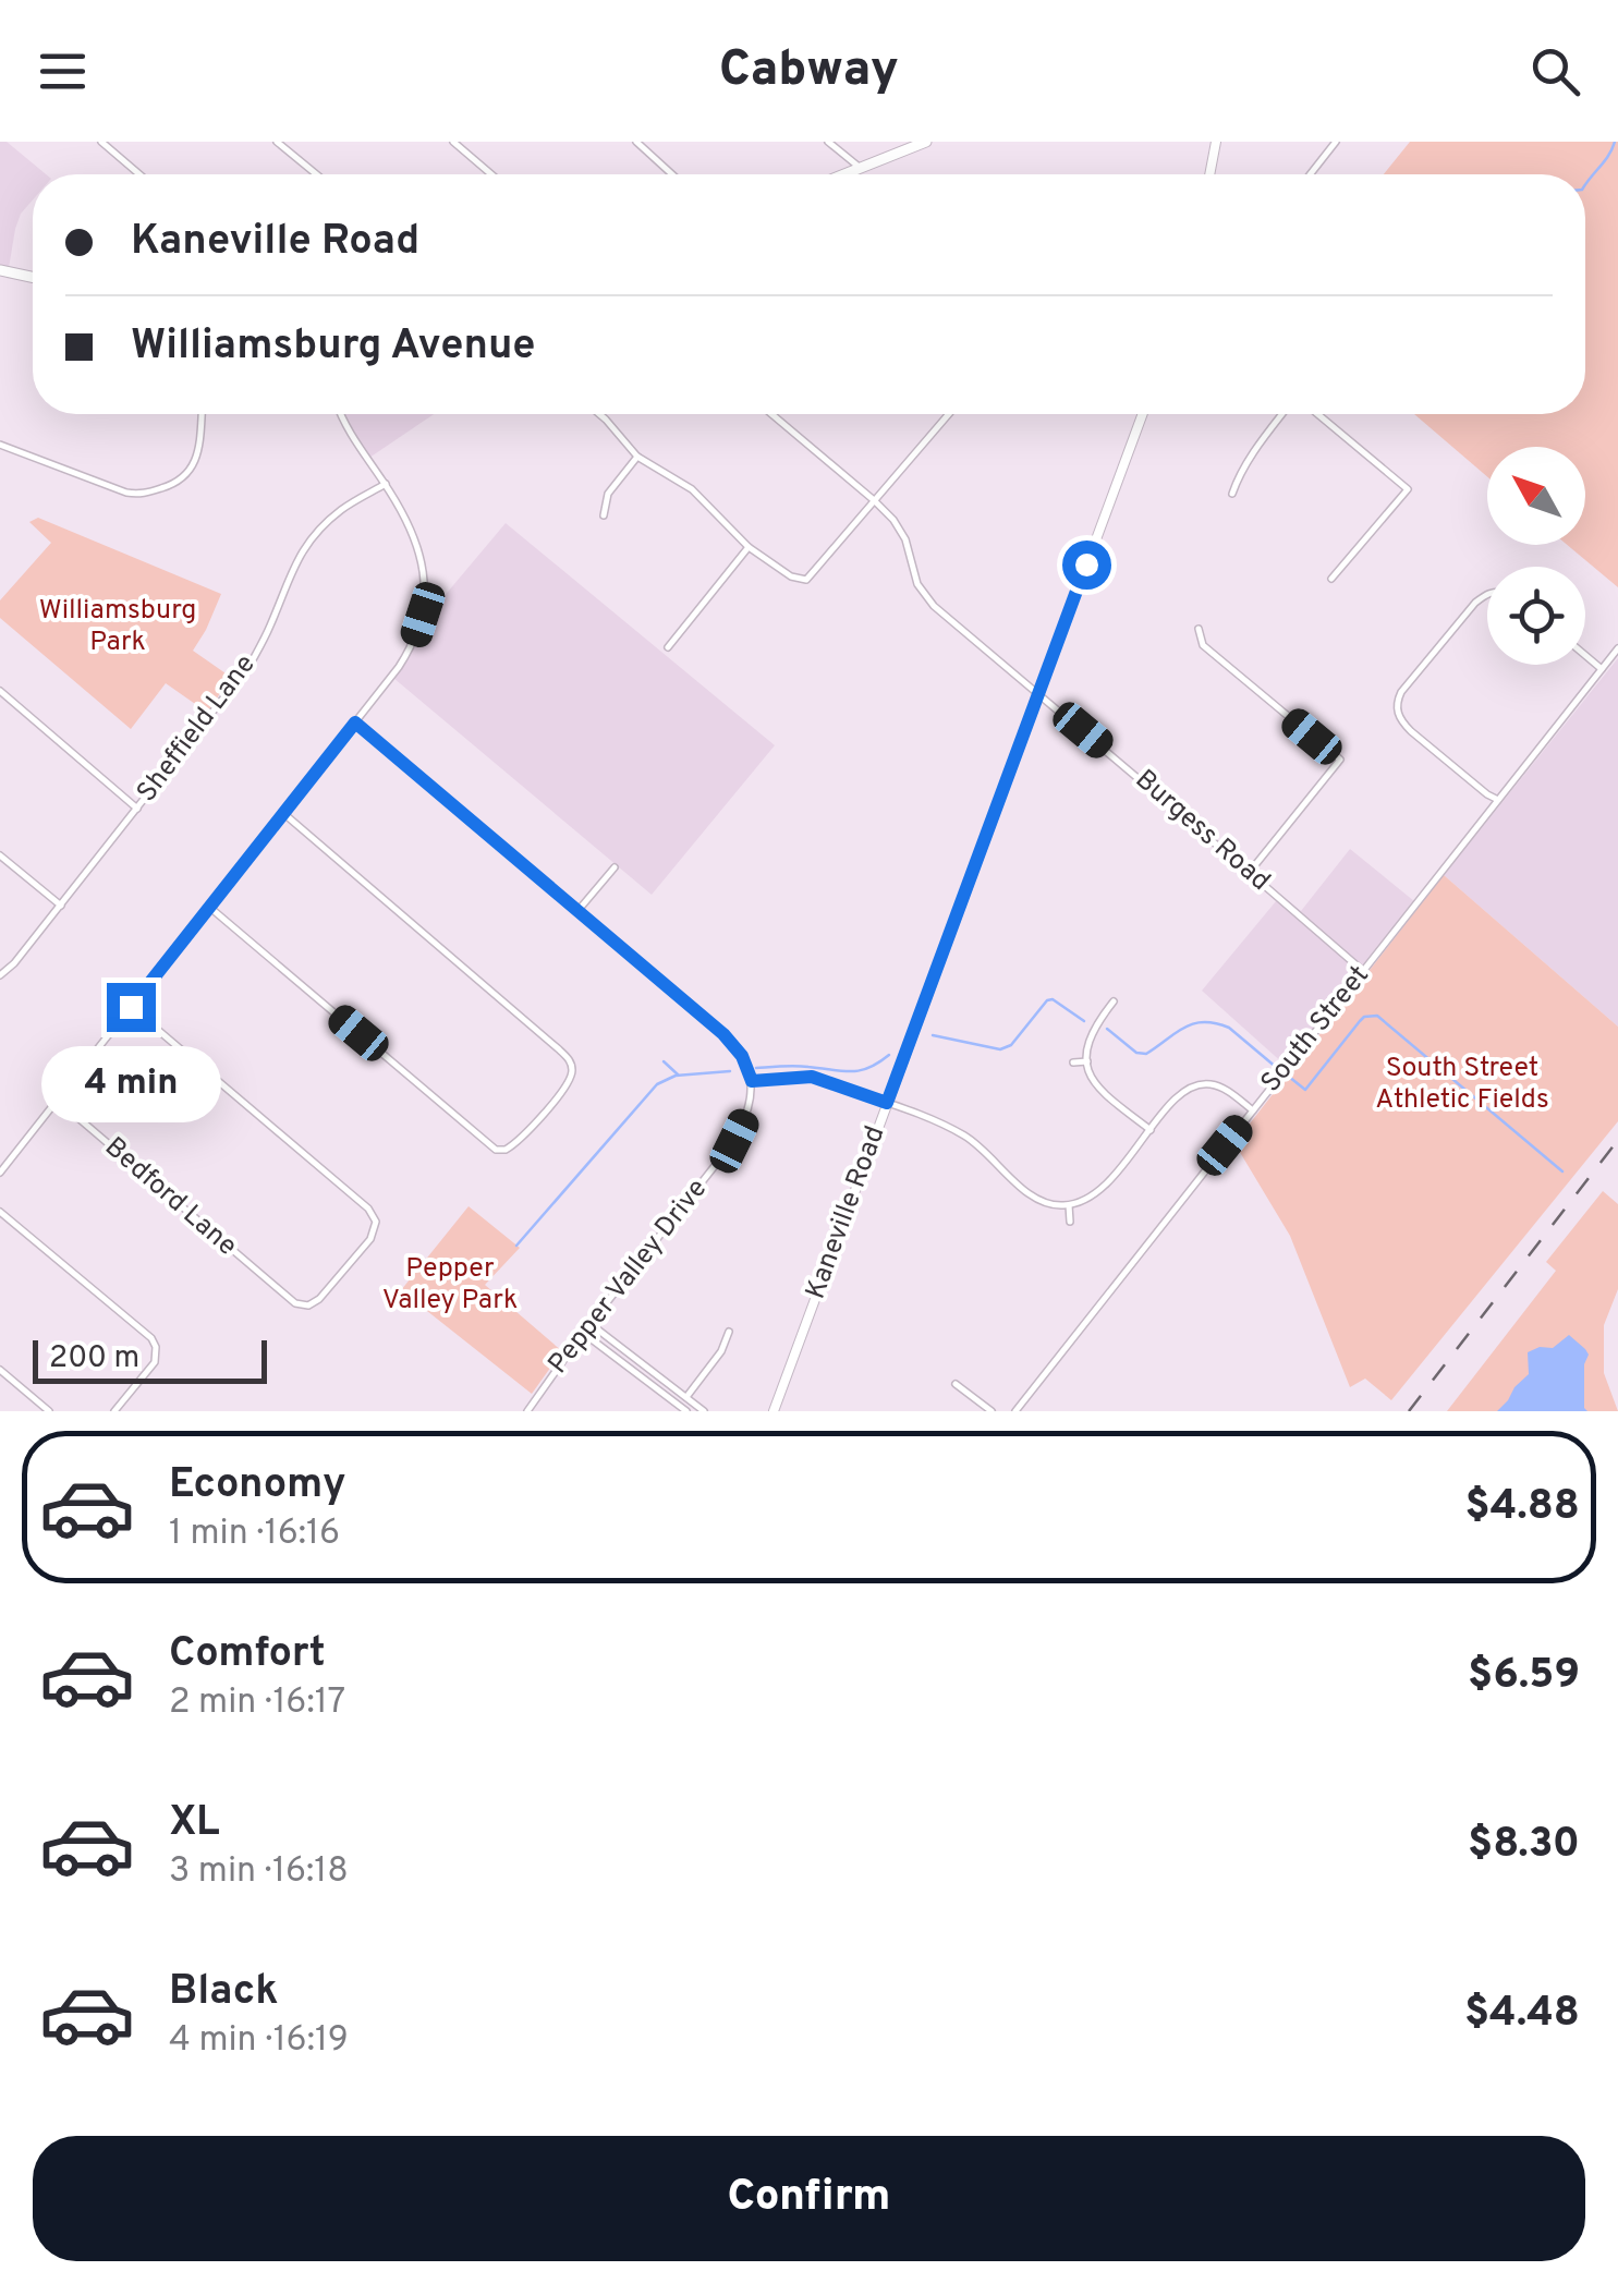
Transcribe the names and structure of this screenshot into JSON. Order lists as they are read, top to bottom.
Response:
{
  "streets": {
    "main road": ["Kaneville Road"],
    "street": [
      "Sheffield Lane",
      "Burgess Road",
      "South Street",
      "Bedford Lane",
      "Pepper Valley Drive"
    ]
  },
  "crossings": [
    ["Burgess Road", "South Street"],
    ["Burgess Road", "Kaneville Road"]
  ],
  "parks": ["Williamsburg Park", "South Street Athletic Fields", "Pepper Valley Park"],
  "scale_bar": "200 m",
  "north": "top left",
  "page": {
    "header": "Cabway",
    "banner": ["Kaneville Road", "Williamsburg Avenue"],
    "bubble": "4 min",
    "scale": "200 m",
    "list": [
      {
        "name": "Economy",
        "note": "1 min · 16:16",
        "value": "$4.88"
      },
      {
        "name": "Comfort",
        "note": "2 min · 16:17",
        "value": "$6.59"
      },
      {
        "name": "XL",
        "note": "3 min · 16:18",
        "value": "$8.30"
      },
      {
        "name": "Black",
        "note": "4 min · 16:19",
        "value": "$4.48"
      }
    ],
    "buttons": "Confirm"
  }
}
